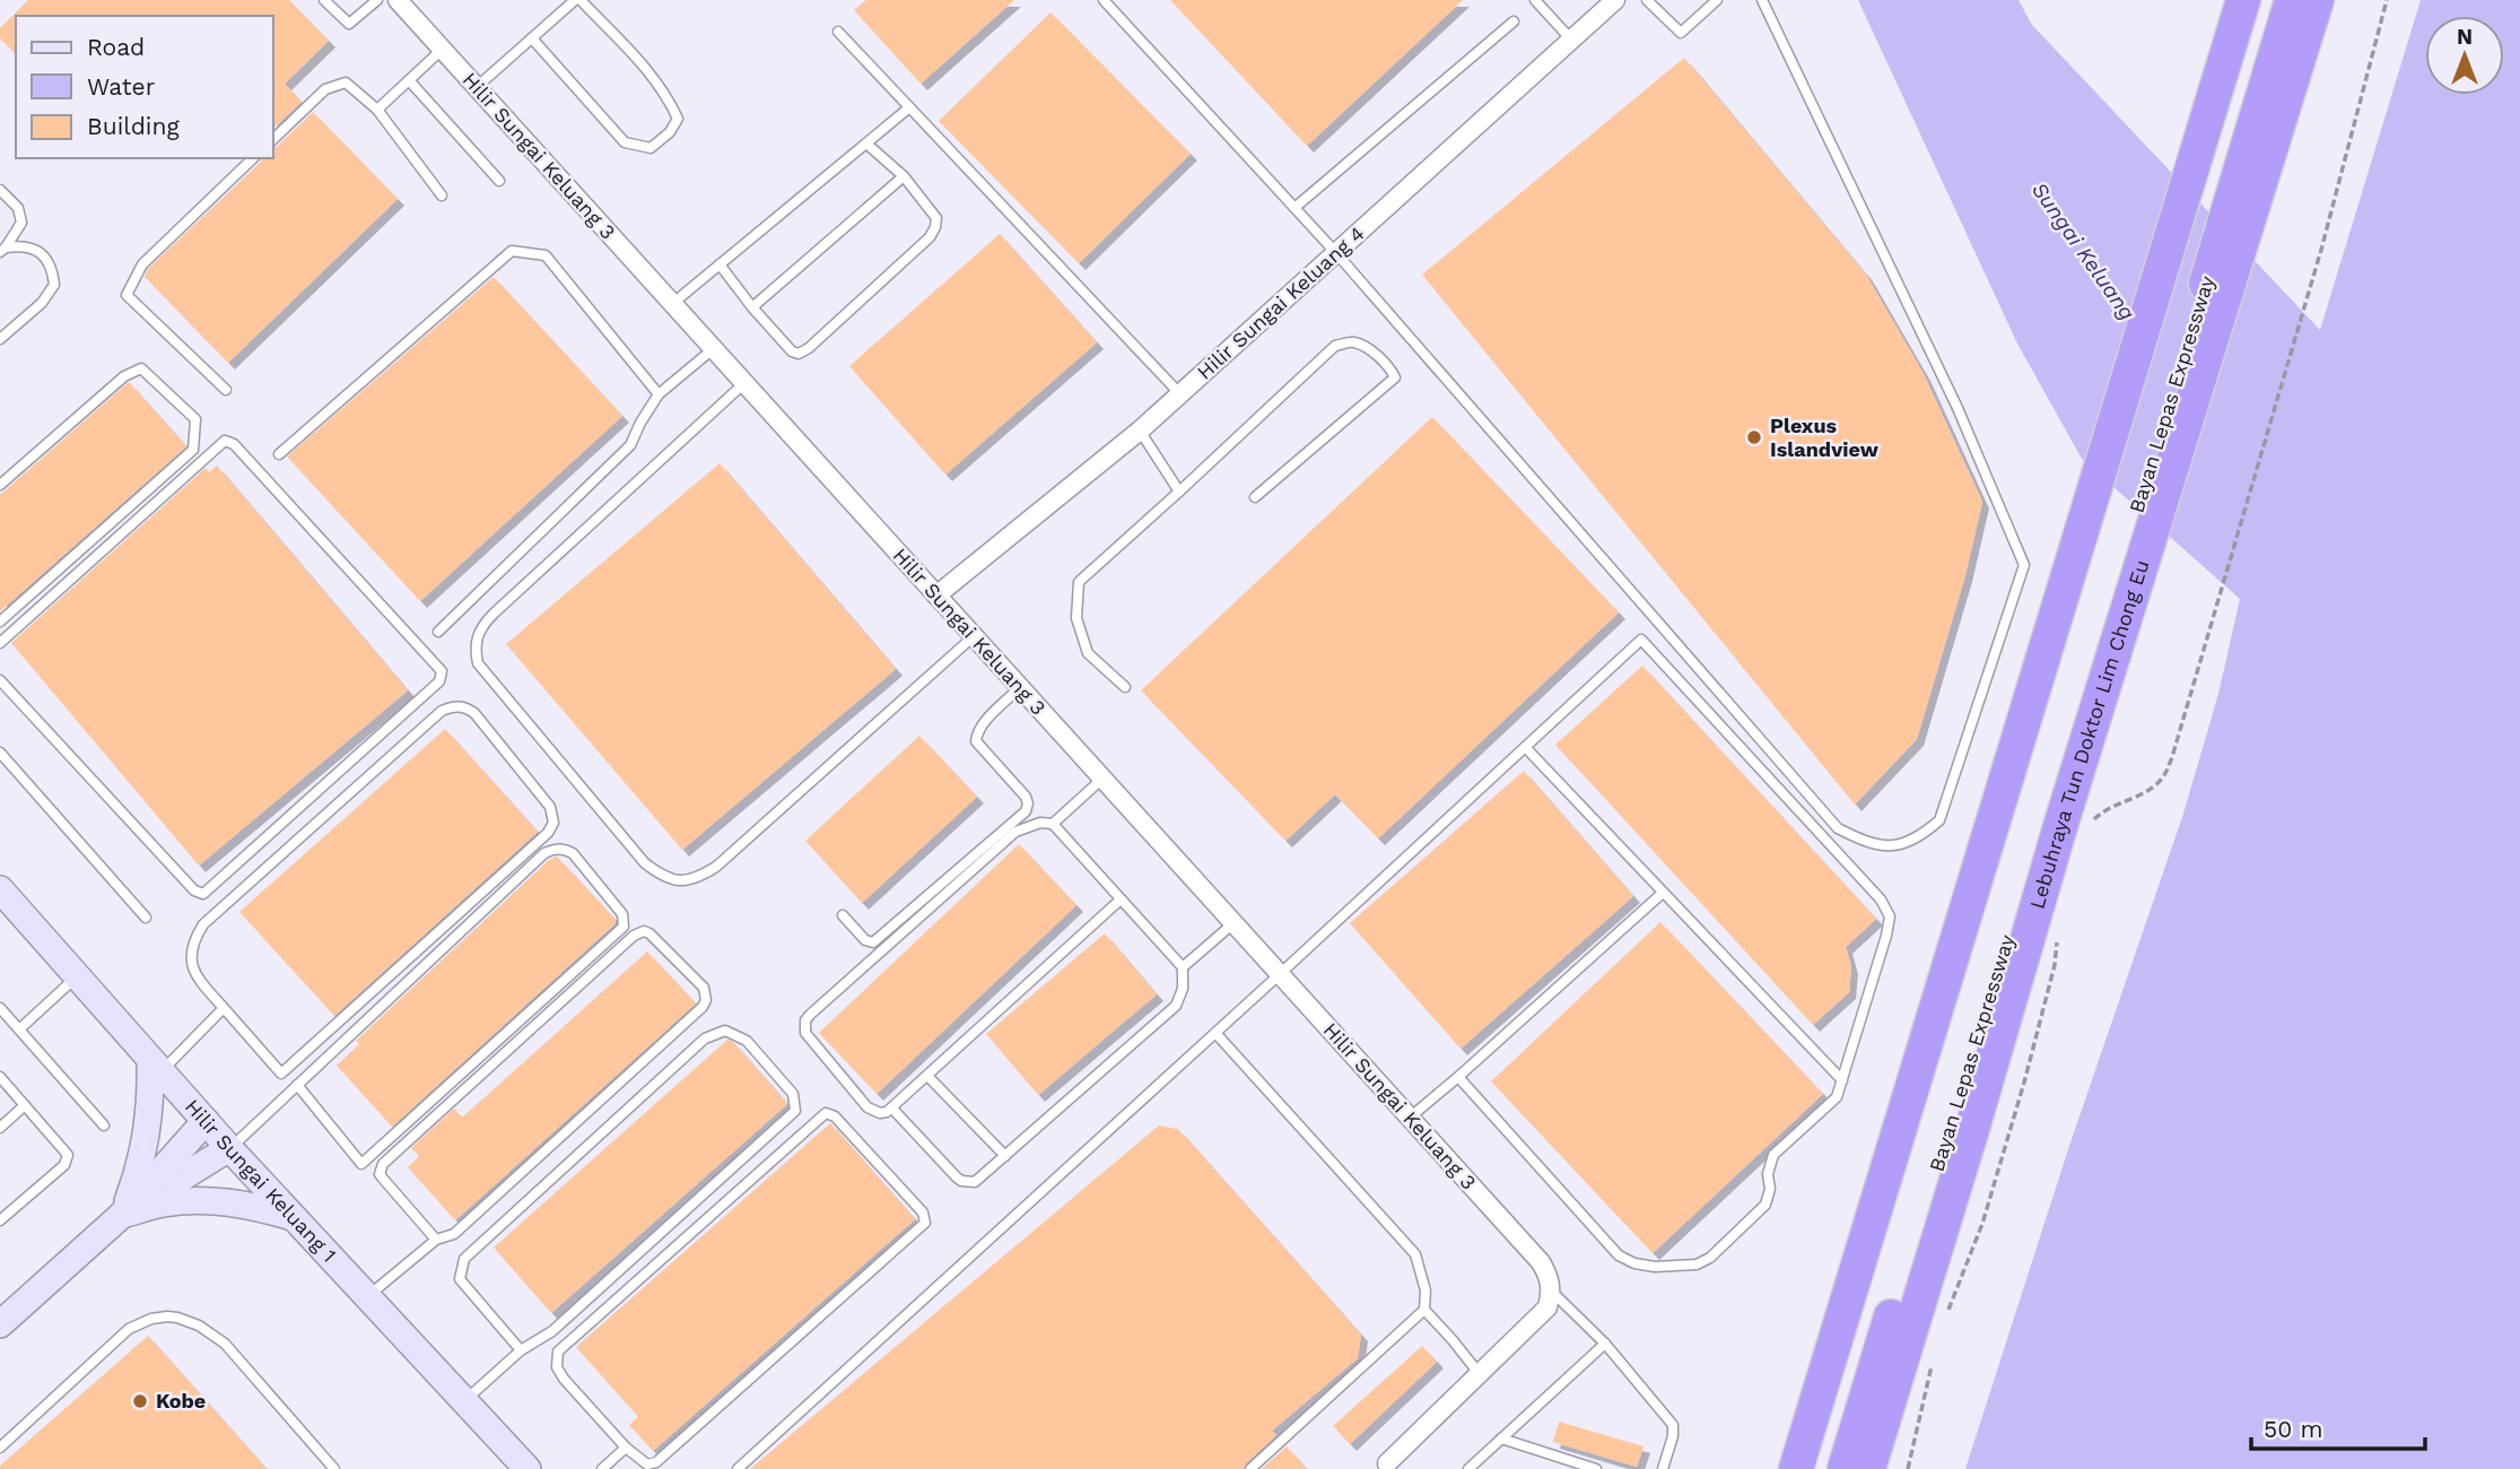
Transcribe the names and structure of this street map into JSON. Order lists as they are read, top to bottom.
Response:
{
  "streets": {
    "highway": ["Bayan Lepas Expressway", "Lebuhraya Tun Doktor Lim Chong Eu"],
    "street": ["Hilir Sungai Keluang 3", "Hilir Sungai Keluang 4", "Hilir Sungai Keluang 1"]
  },
  "crossings": [
    ["Hilir Sungai Keluang 3", "Hilir Sungai Keluang 4"]
  ],
  "water": ["Sungai Keluang"],
  "places": ["Plexus Islandview", "Kobe"],
  "legend": ["Road", "Water", "Building"],
  "scale_bar": "50 m",
  "north": "top"
}
